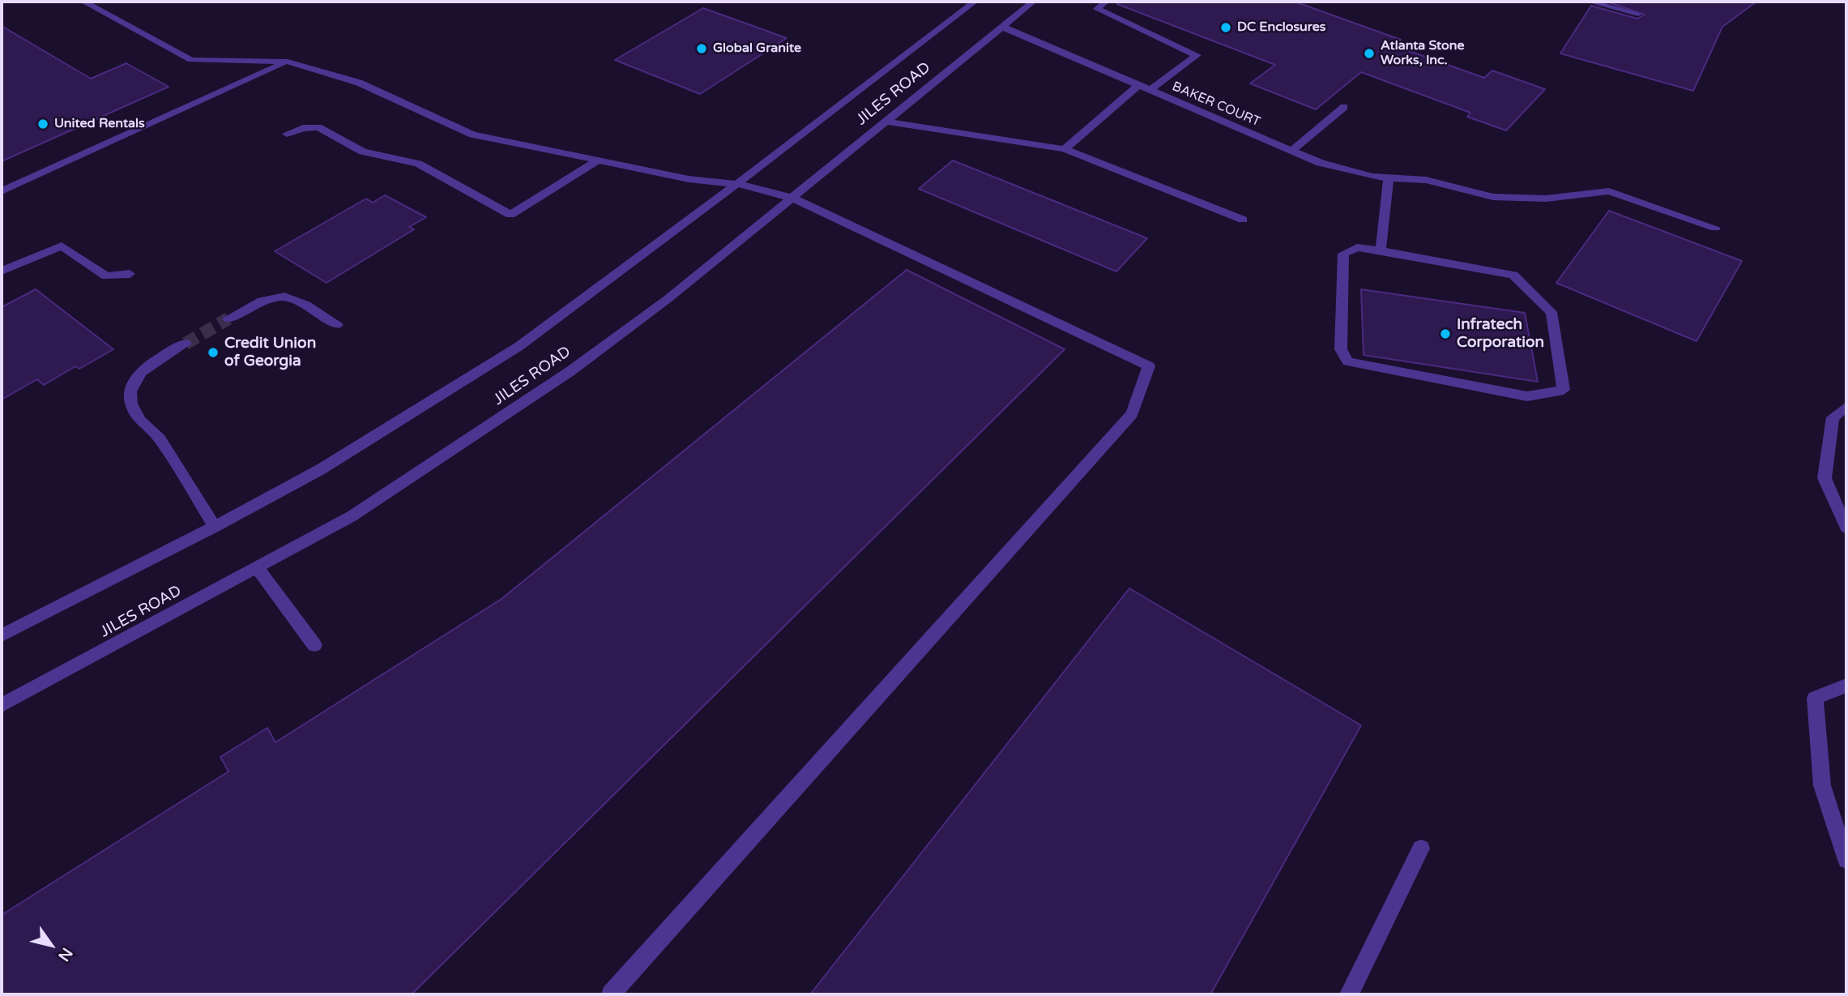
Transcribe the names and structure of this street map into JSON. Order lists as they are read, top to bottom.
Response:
{
  "streets": {
    "street": ["JILES ROAD", "BAKER COURT"]
  },
  "crossings": [
    ["JILES ROAD", "BAKER COURT"]
  ],
  "places": [
    "DC Enclosures",
    "Global Granite",
    "Atlanta Stone Works, Inc.",
    "United Rentals",
    "Infratech Corporation",
    "Credit Union of Georgia"
  ],
  "north": "bottom right"
}
